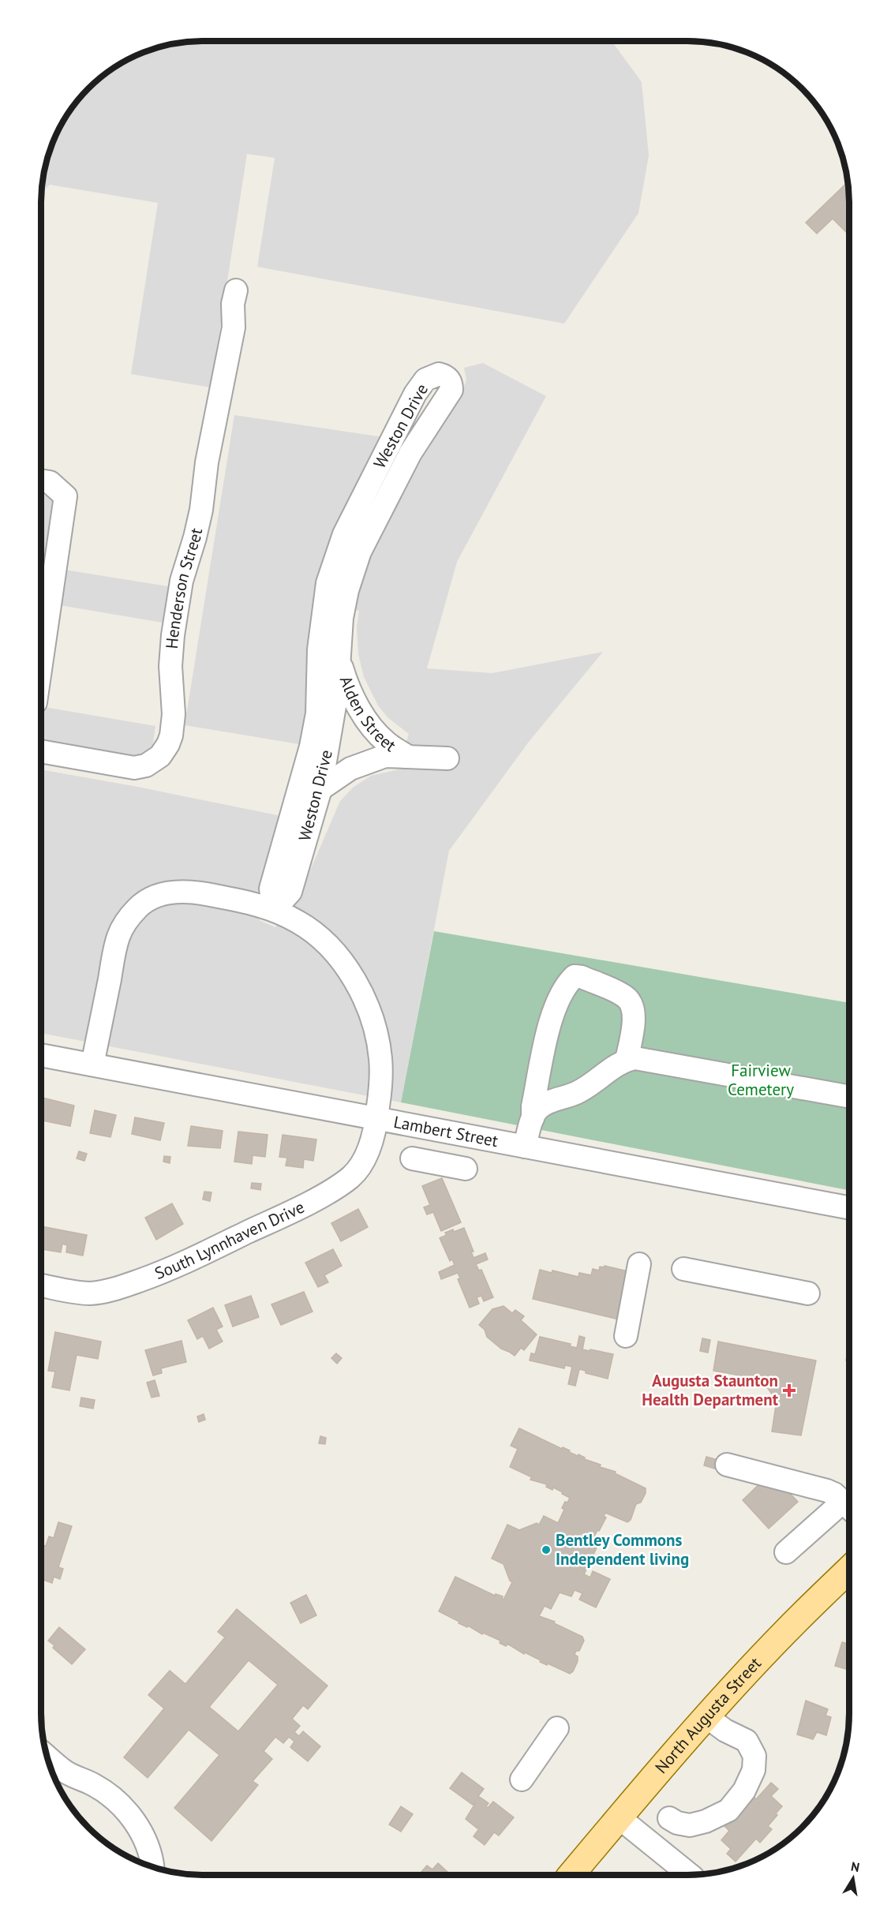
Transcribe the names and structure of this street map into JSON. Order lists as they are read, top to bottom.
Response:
{
  "streets": {
    "main road": ["North Augusta Street"],
    "street": [
      "Weston Drive",
      "Henderson Street",
      "Alden Street",
      "Lambert Street",
      "South Lynnhaven Drive"
    ]
  },
  "crossings": [
    ["Weston Drive", "Alden Street"],
    ["Weston Drive", "South Lynnhaven Drive"],
    ["Lambert Street", "South Lynnhaven Drive"]
  ],
  "parks": ["Fairview Cemetery"],
  "places": {
    "health": ["Augusta Staunton Health Department"],
    "other": ["Bentley Commons Independent living"]
  },
  "north": "top"
}
